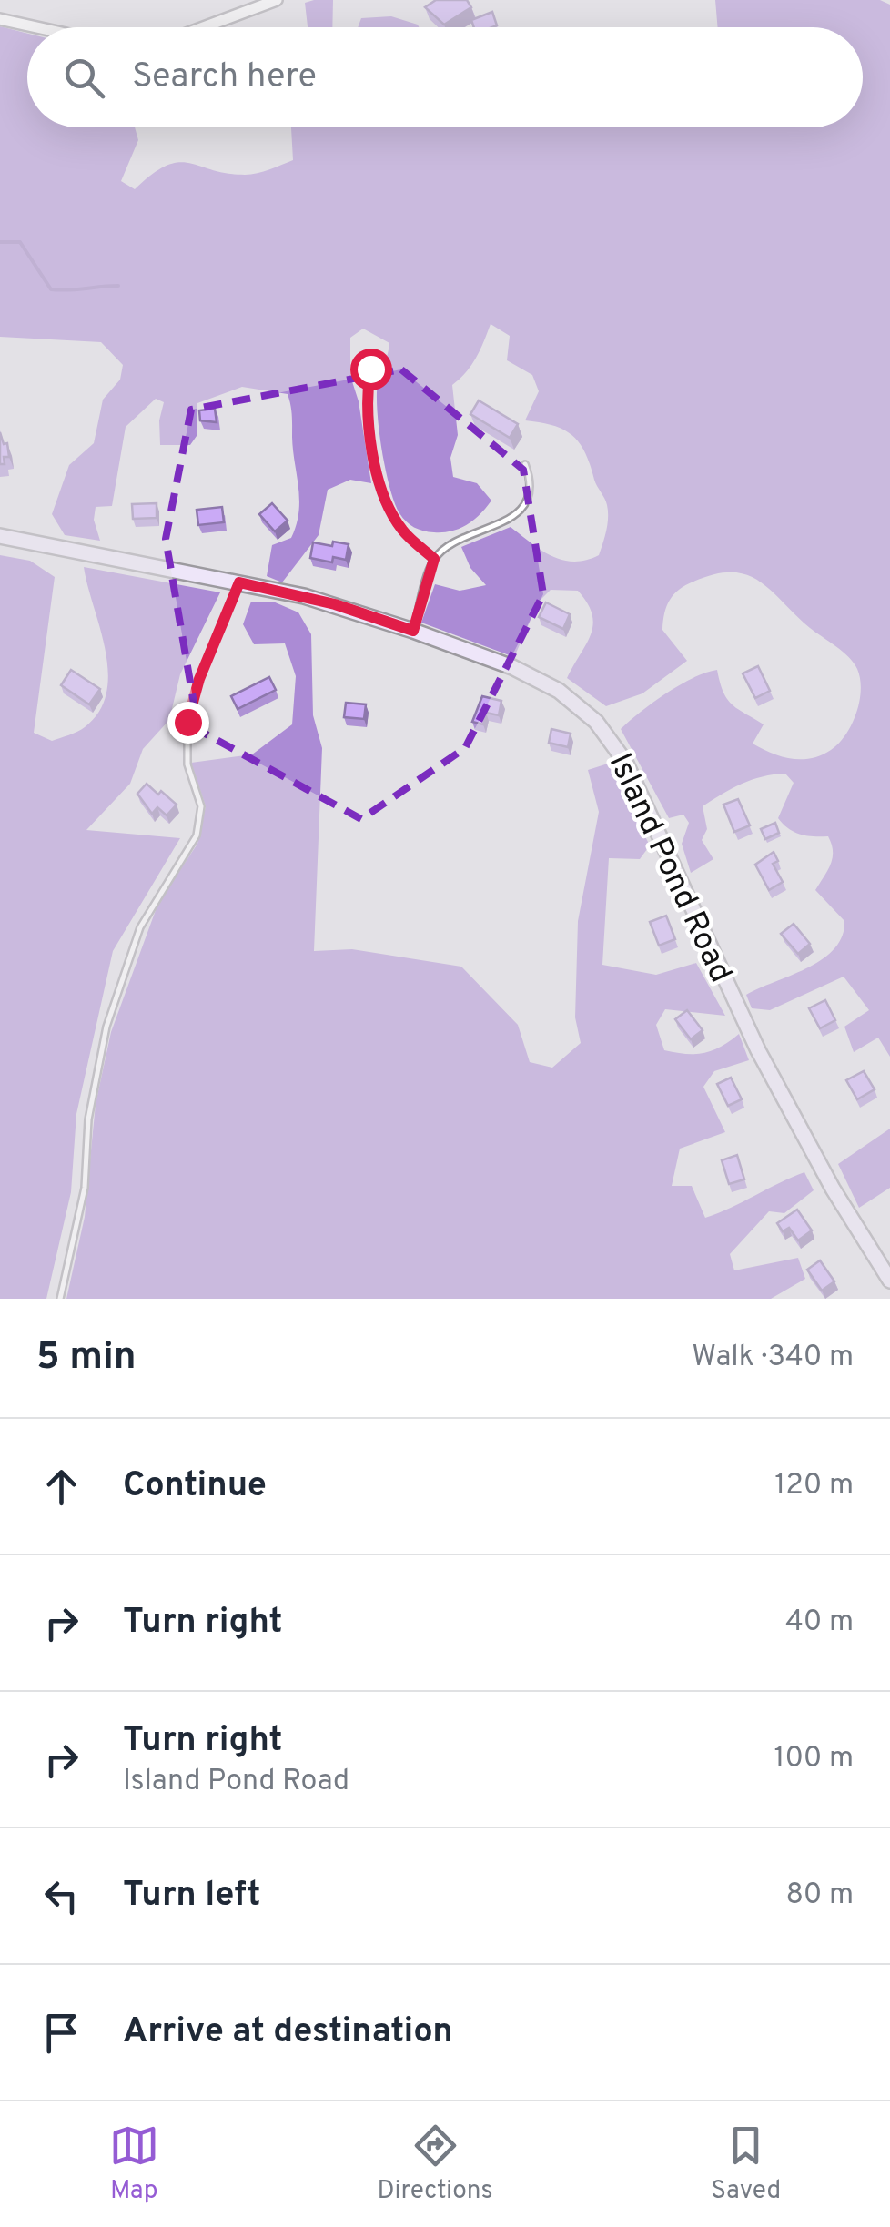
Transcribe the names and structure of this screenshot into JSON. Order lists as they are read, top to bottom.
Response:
{
  "streets": {
    "street": ["Island Pond Road"]
  },
  "page": {
    "search": "Search here",
    "heading": ["5 min", "Walk · 340 m"],
    "list": [
      ["Continue", "120 m"],
      ["Turn right", "40 m"],
      ["Turn right", "Island Pond Road", "100 m"],
      ["Turn left", "80 m"],
      "Arrive at destination"
    ],
    "nav": ["Map", "Directions", "Saved"]
  }
}
